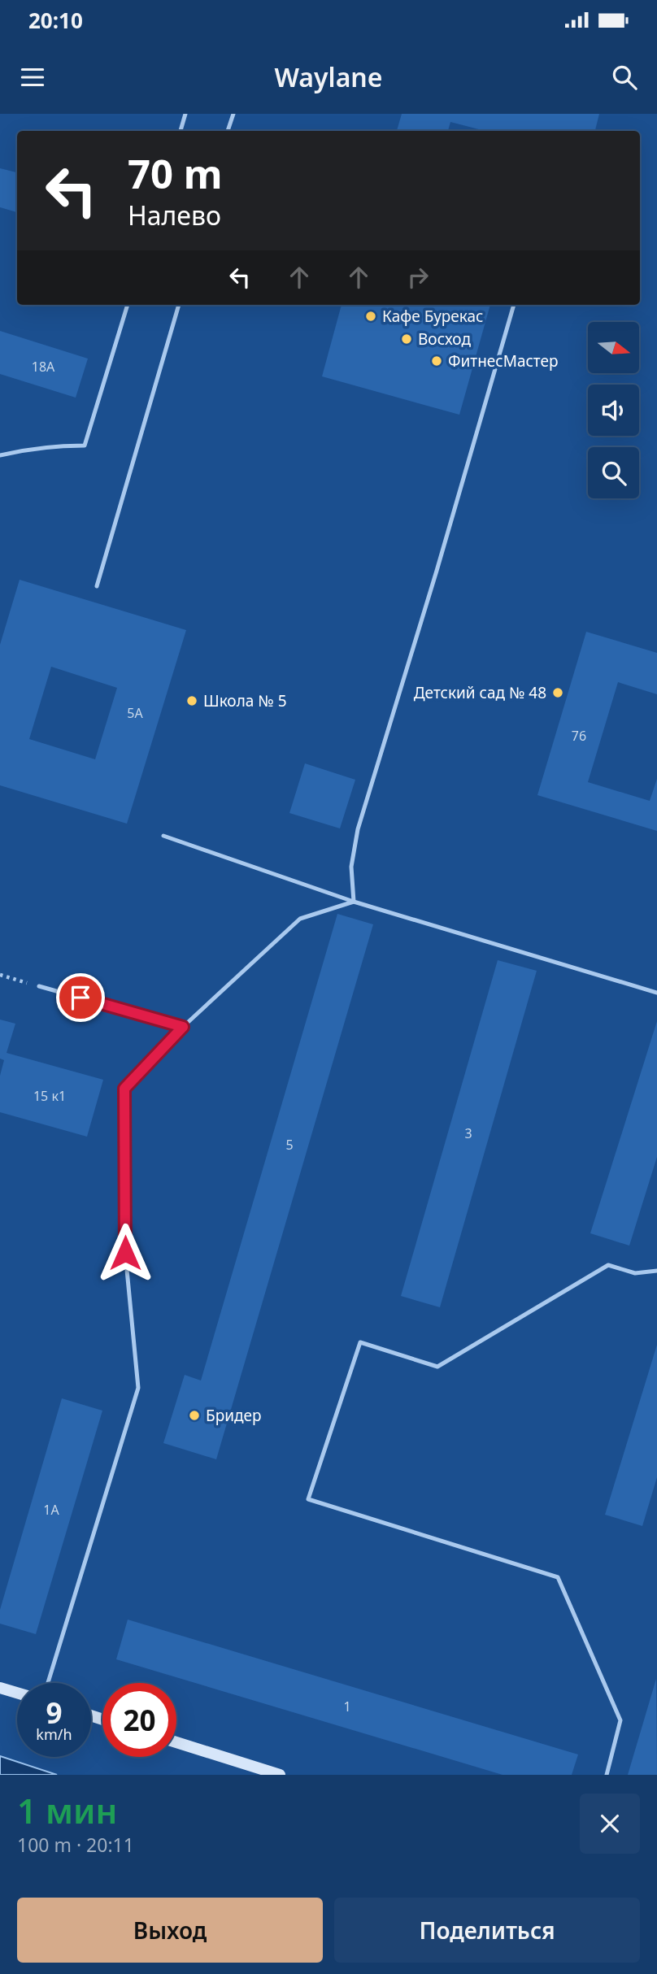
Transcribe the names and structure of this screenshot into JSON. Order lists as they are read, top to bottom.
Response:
{
  "places": [
    "Кафе Бурекас",
    "Восход",
    "ФитнесМастер",
    "Детский сад № 48",
    "Школа № 5",
    "Бридер"
  ],
  "house_numbers": [
    "18А",
    "5А",
    "76",
    "15 к1",
    "3",
    "5",
    "1А",
    "1"
  ],
  "north": "right",
  "page": {
    "status": "20:10",
    "header": "Waylane",
    "turn": ["70 m", "Налево"],
    "speed": "9 km/h",
    "limit": "20",
    "heading": ["1 мин", "100 m · 20:11"],
    "buttons": ["Выход", "Поделиться"]
  }
}
